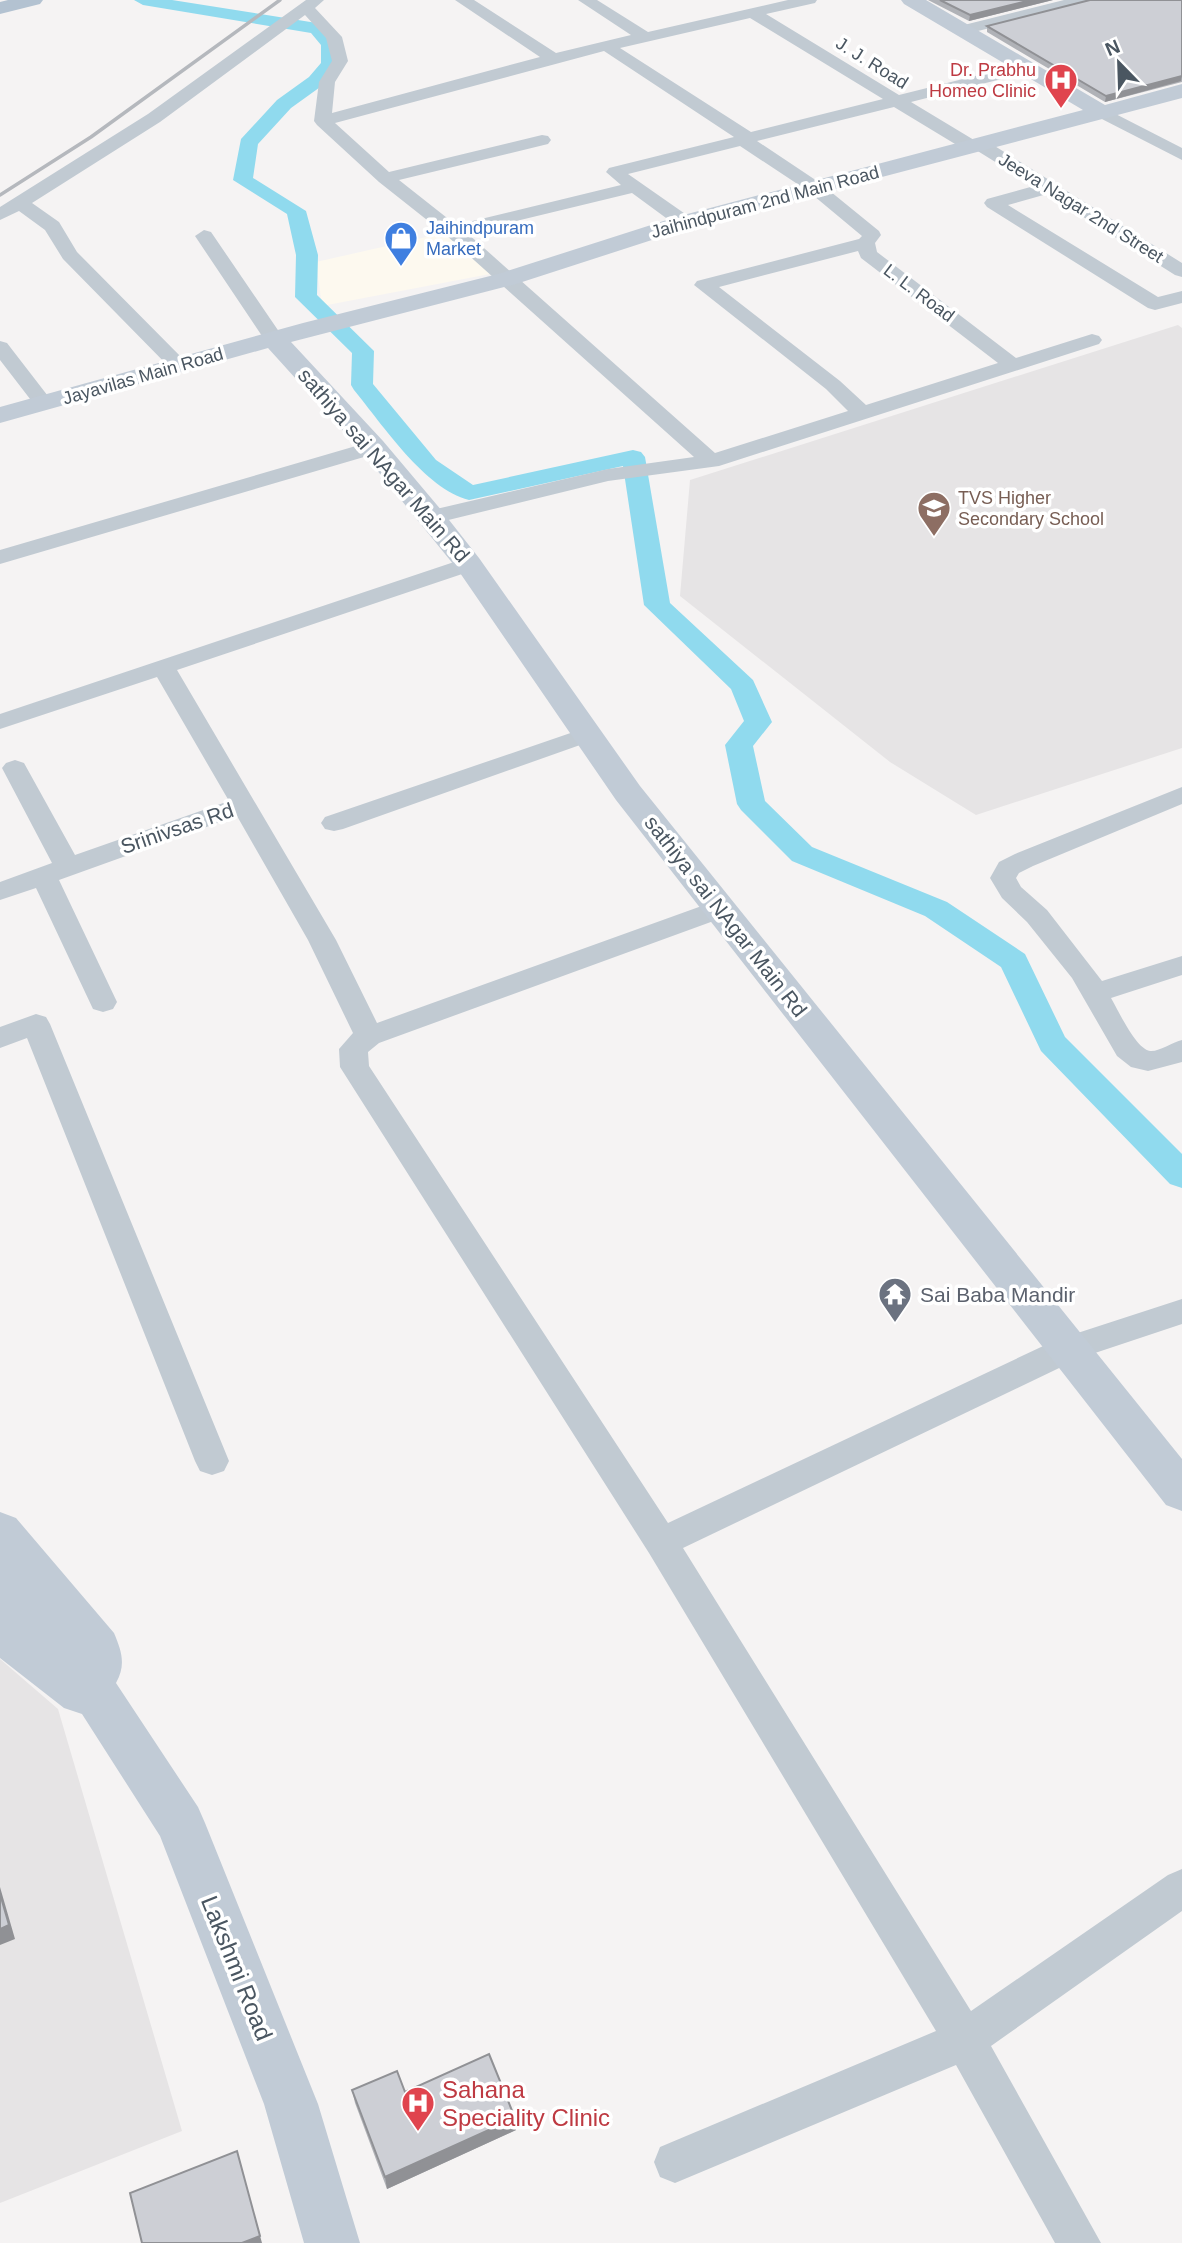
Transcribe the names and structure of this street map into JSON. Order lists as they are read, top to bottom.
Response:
{
  "streets": {
    "street": [
      "J. J. Road",
      "Jaihindpuram 2nd Main Road",
      "Jeeva Nagar 2nd Street",
      "L. L. Road",
      "Jayavilas Main Road",
      "sathiya sai NAgar Main Rd",
      "Srinivsas Rd",
      "Lakshmi Road"
    ]
  },
  "crossings": [
    ["J. J. Road", "Jaihindpuram 2nd Main Road"],
    ["J. J. Road", "Jeeva Nagar 2nd Street"],
    ["Jaihindpuram 2nd Main Road", "Jeeva Nagar 2nd Street"],
    ["Jaihindpuram 2nd Main Road", "L. L. Road"],
    ["Jaihindpuram 2nd Main Road", "Jayavilas Main Road"],
    ["Jayavilas Main Road", "sathiya sai NAgar Main Rd"]
  ],
  "places": {
    "hospital": ["Dr. Prabhu Homeo Clinic", "Sahana Speciality Clinic"],
    "shop": ["Jaihindpuram Market"],
    "school or university": ["TVS Higher Secondary School"],
    "temple": ["Sai Baba Mandir"]
  },
  "north": "top left"
}
